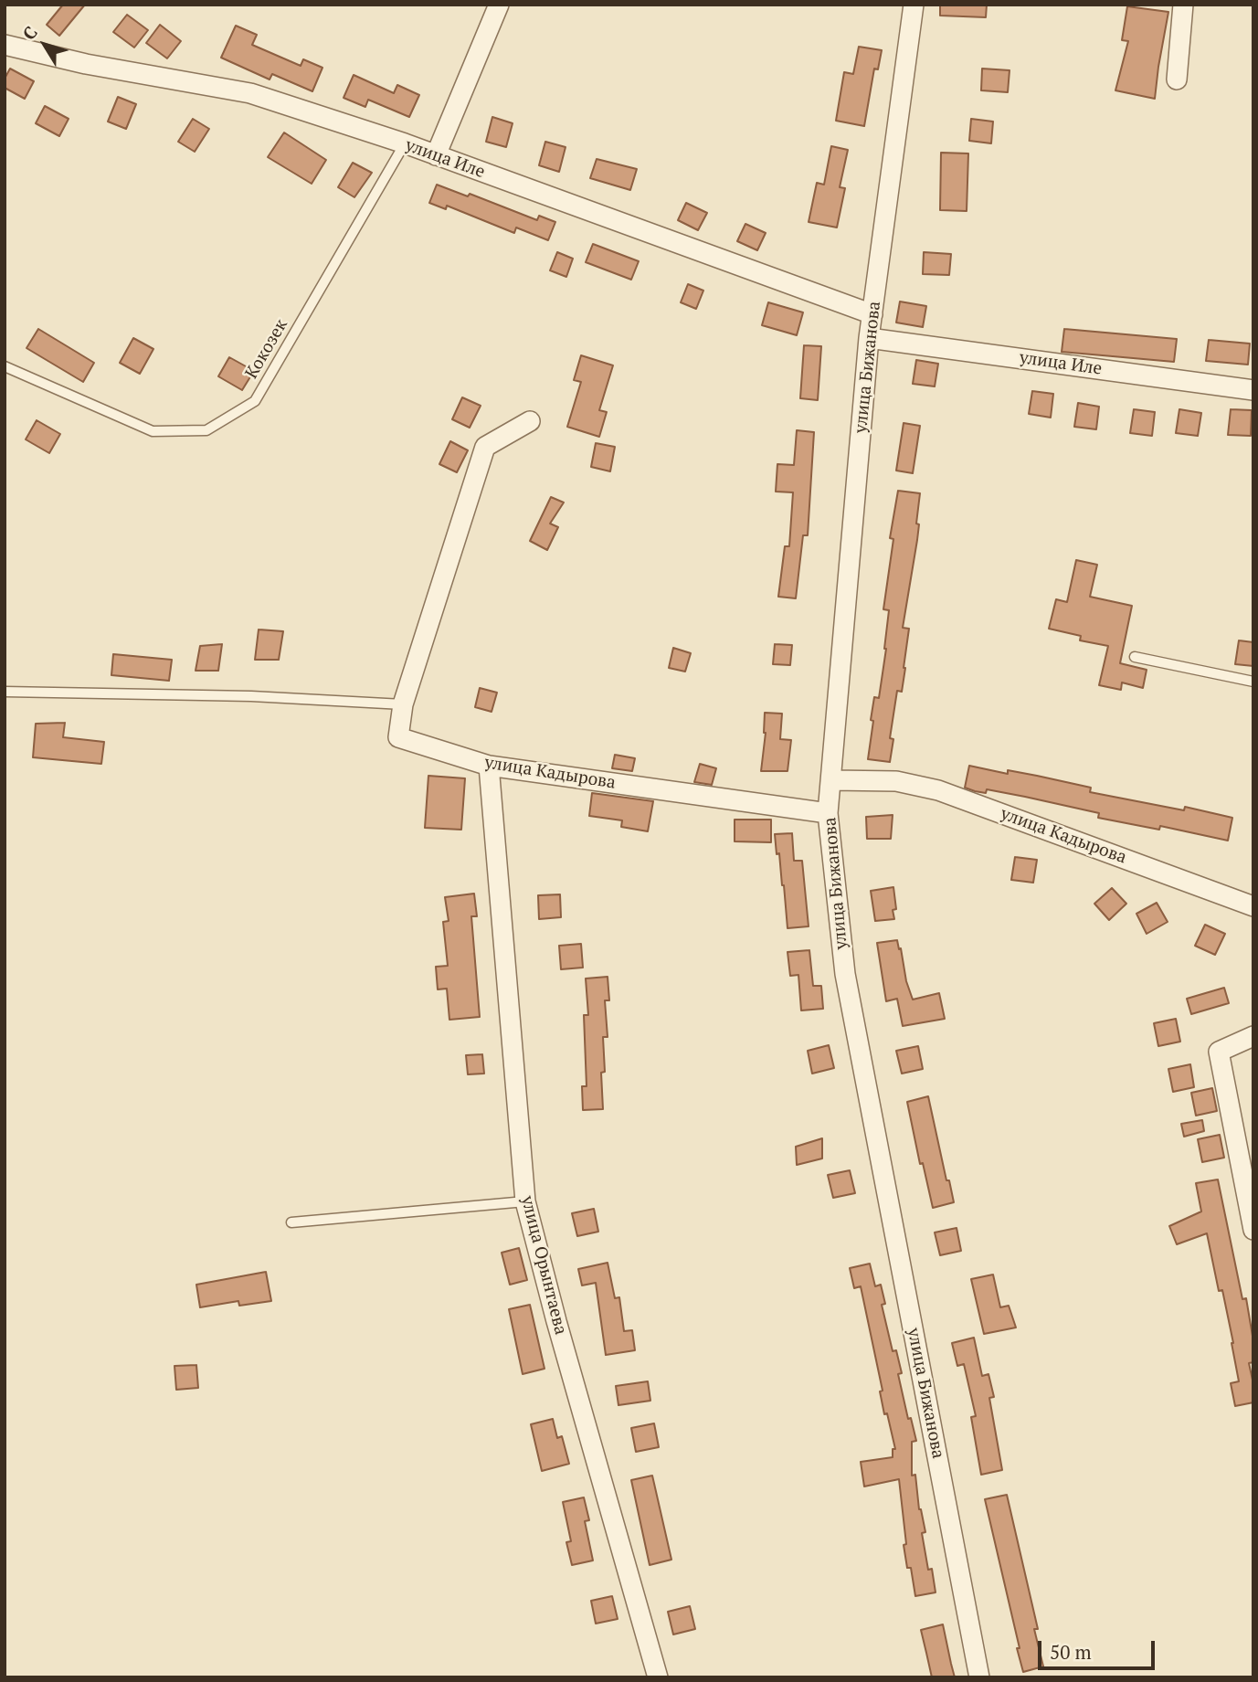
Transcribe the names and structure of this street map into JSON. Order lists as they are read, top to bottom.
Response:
{
  "streets": {
    "street": [
      "улица Иле",
      "улица Бижанова",
      "улица Кадырова",
      "улица Орынтаева"
    ],
    "lane": ["Кокозек"]
  },
  "crossings": [
    ["улица Иле", "Кокозек"],
    ["улица Иле", "улица Бижанова"],
    ["улица Бижанова", "улица Кадырова"],
    ["улица Кадырова", "улица Орынтаева"]
  ],
  "scale_bar": "50 m",
  "north": "top left"
}
